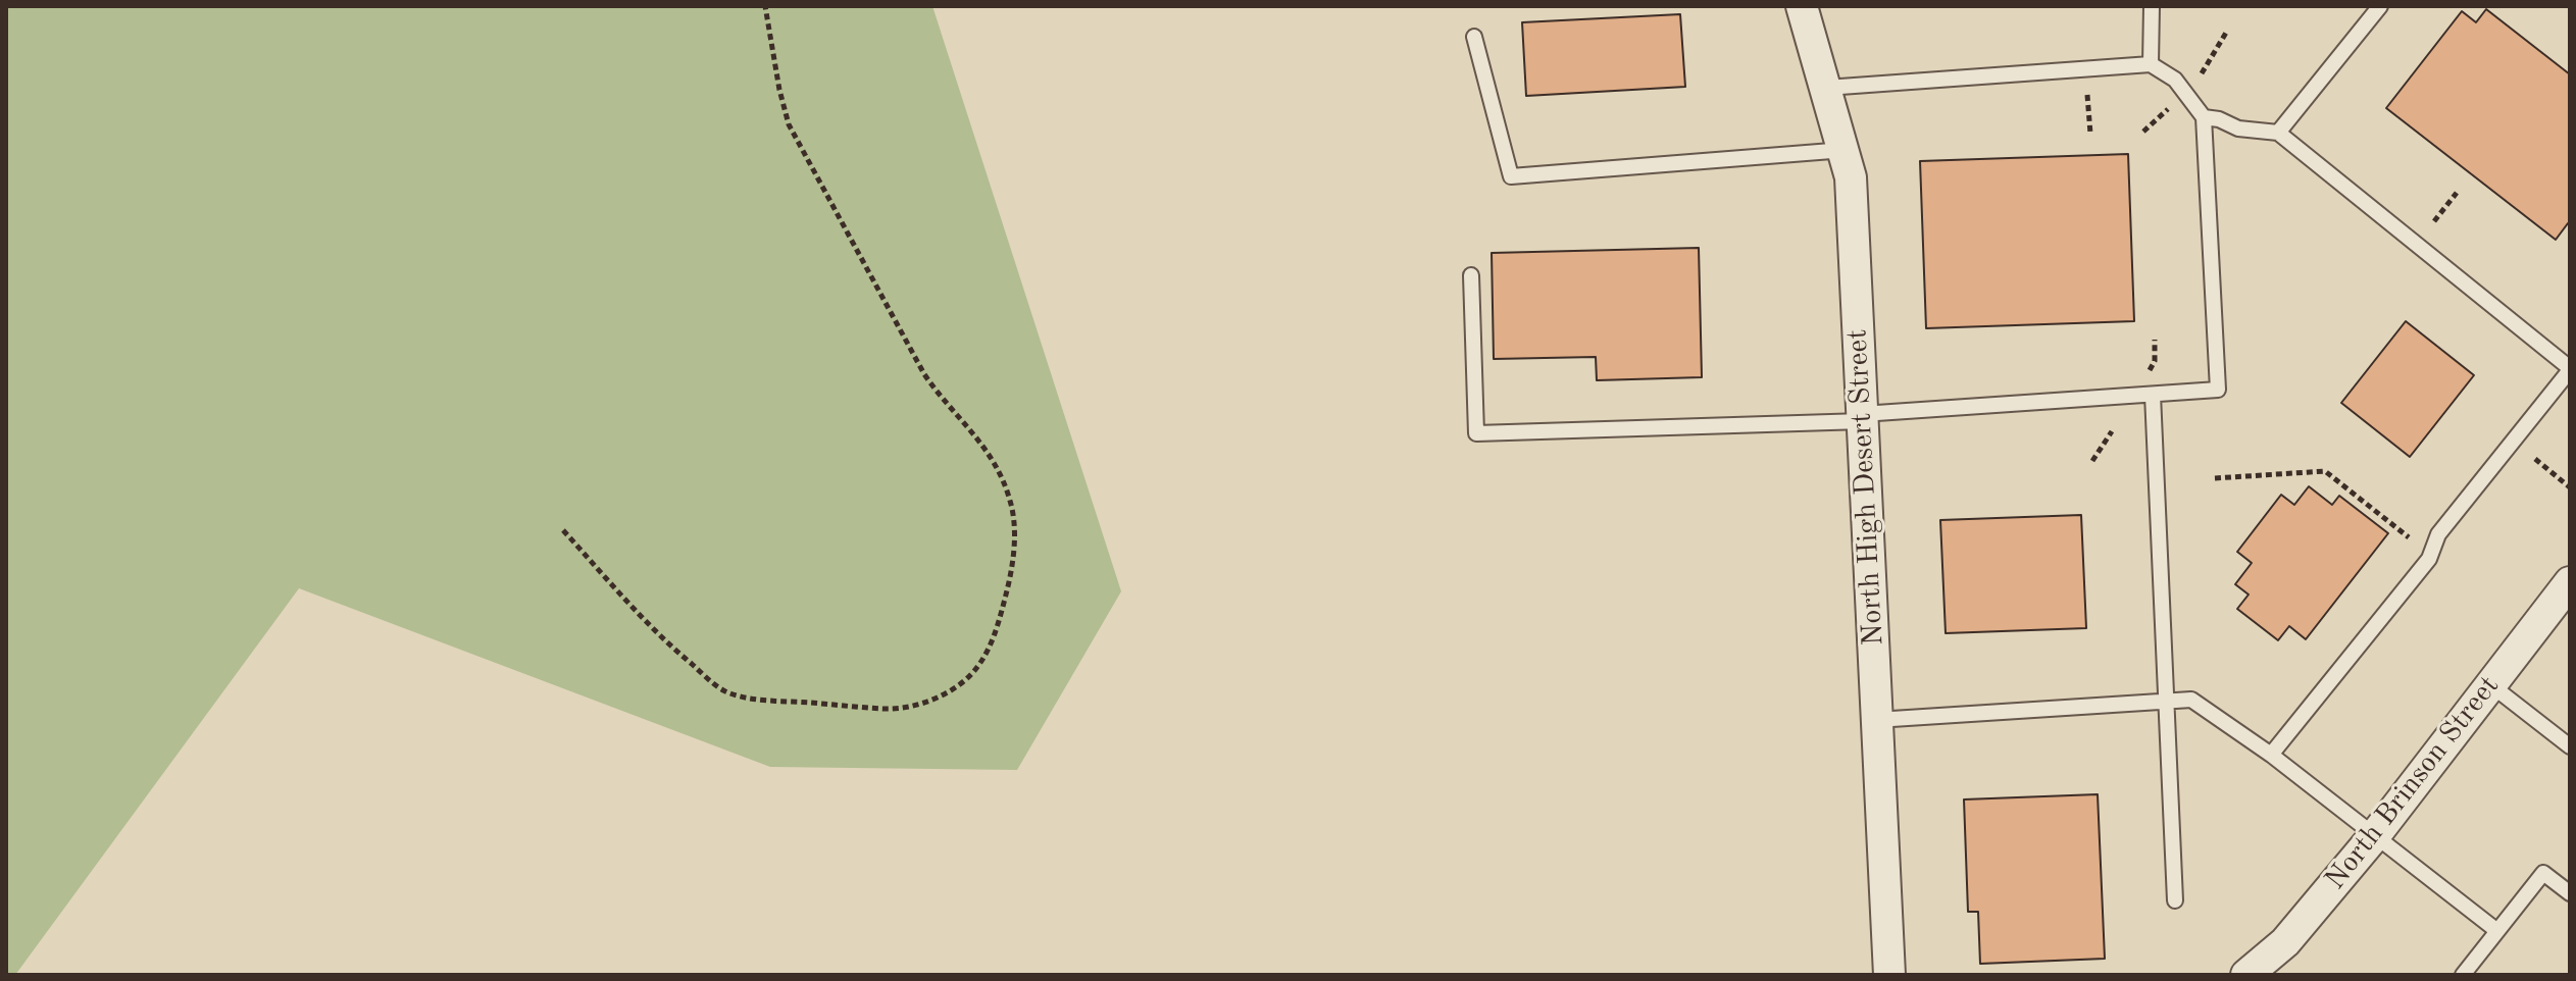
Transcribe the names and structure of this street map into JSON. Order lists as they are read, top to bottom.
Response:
{
  "streets": {
    "street": ["North High Desert Street", "North Brinson Street"]
  }
}
